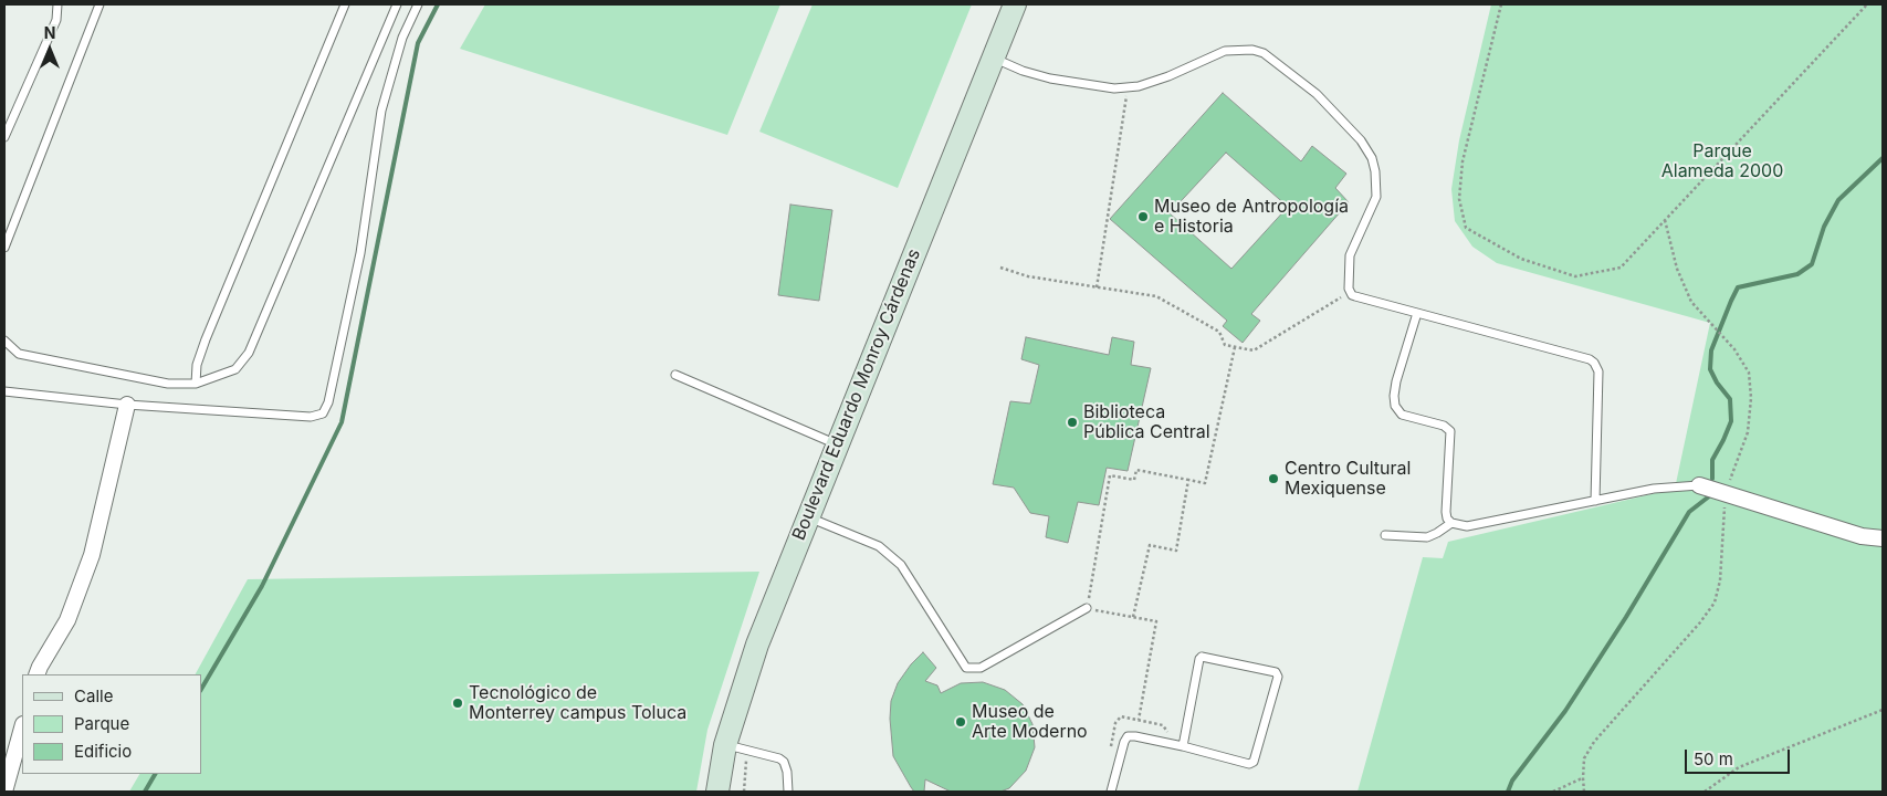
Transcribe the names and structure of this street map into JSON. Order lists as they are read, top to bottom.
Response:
{
  "streets": {
    "main road": ["Boulevard Eduardo Monroy Cárdenas"]
  },
  "parks": ["Parque Alameda 2000"],
  "places": [
    "Museo de Antropología e Historia",
    "Biblioteca Pública Central",
    "Centro Cultural Mexiquense",
    "Tecnológico de Monterrey campus Toluca",
    "Museo de Arte Moderno"
  ],
  "legend": ["Calle", "Parque", "Edificio"],
  "scale_bar": "50 m",
  "north": "top"
}
